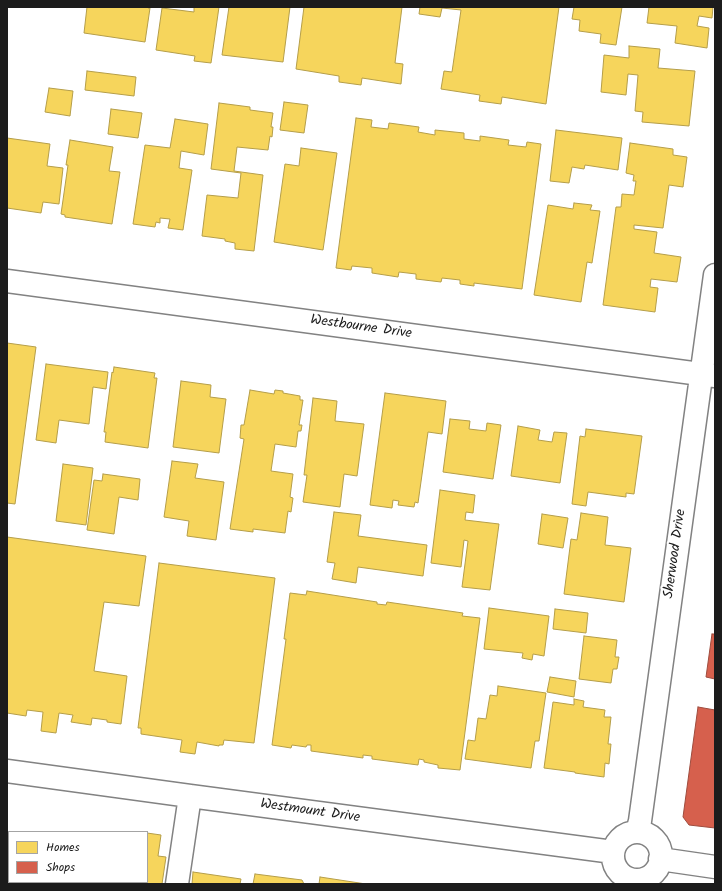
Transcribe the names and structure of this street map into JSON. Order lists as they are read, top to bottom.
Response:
{
  "streets": {
    "street": ["Westbourne Drive", "Sherwood Drive", "Westmount Drive"]
  },
  "crossings": [
    ["Westbourne Drive", "Sherwood Drive"],
    ["Sherwood Drive", "Westmount Drive"]
  ],
  "legend": ["Homes", "Shops"]
}
